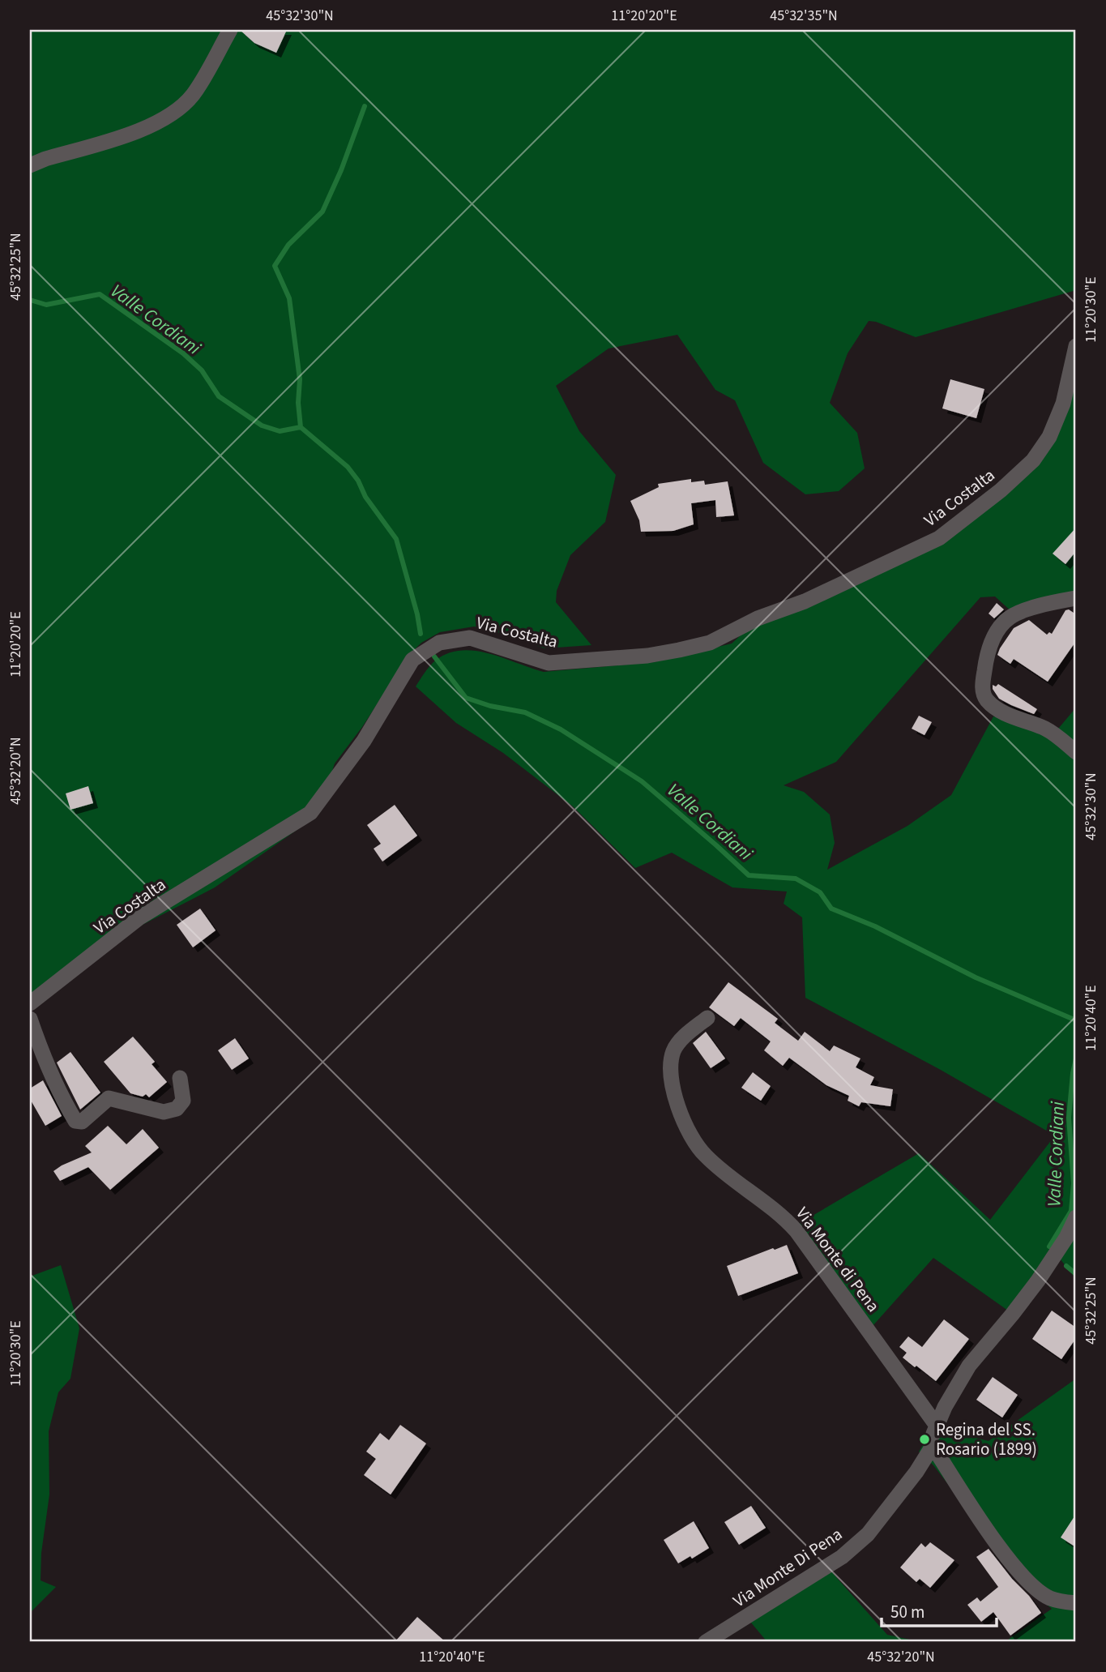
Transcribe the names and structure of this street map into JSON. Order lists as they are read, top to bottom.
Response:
{
  "streets": {
    "street": ["Via Costalta", "Via Monte di Pena", "Via Monte Di Pena"]
  },
  "water": ["Valle Cordiani"],
  "places": ["Regina del SS. Rosario (1899)"],
  "scale_bar": "50 m",
  "coordinates": [
    "45°32'30\"N",
    "11°20'20\"E",
    "45°32'35\"N",
    "45°32'25\"N",
    "11°20'30\"E",
    "45°32'20\"N",
    "11°20'40\"E"
  ]
}
